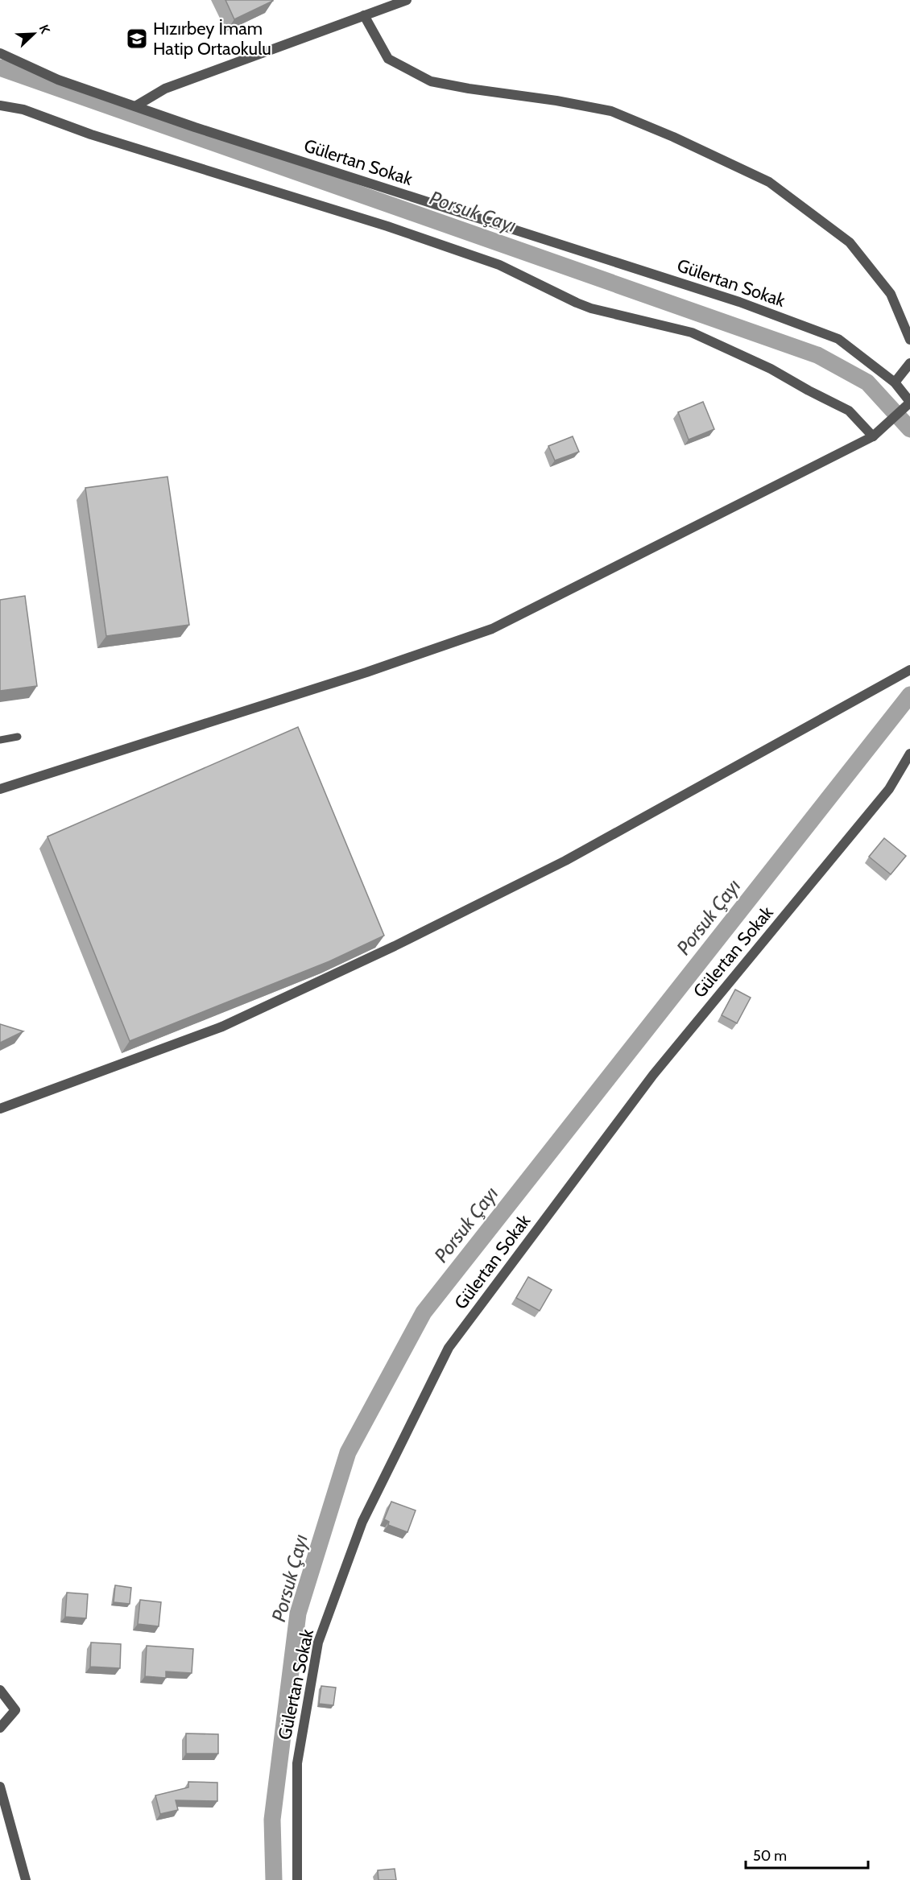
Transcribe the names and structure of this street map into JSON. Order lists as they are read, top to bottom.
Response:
{
  "streets": {
    "street": ["Gülertan Sokak"]
  },
  "water": ["Porsuk Çayı"],
  "places": {
    "school or university": ["Hızırbey İmam Hatip Ortaokulu"]
  },
  "scale_bar": "50 m",
  "north": "top right"
}
